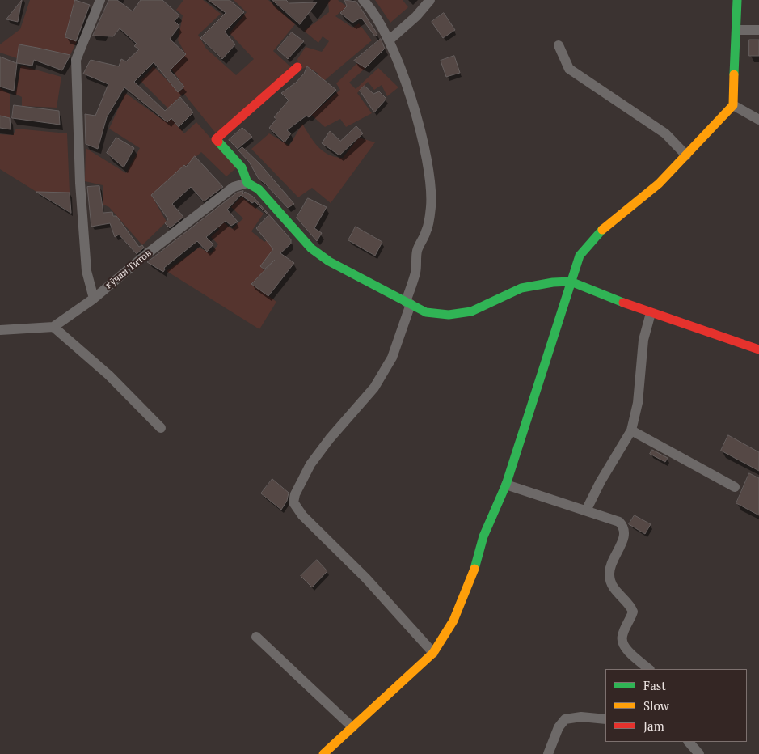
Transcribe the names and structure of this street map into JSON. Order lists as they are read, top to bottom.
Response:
{
  "streets": {
    "street": ["кӯчаи Титов"]
  },
  "legend": ["Fast", "Slow", "Jam"]
}
